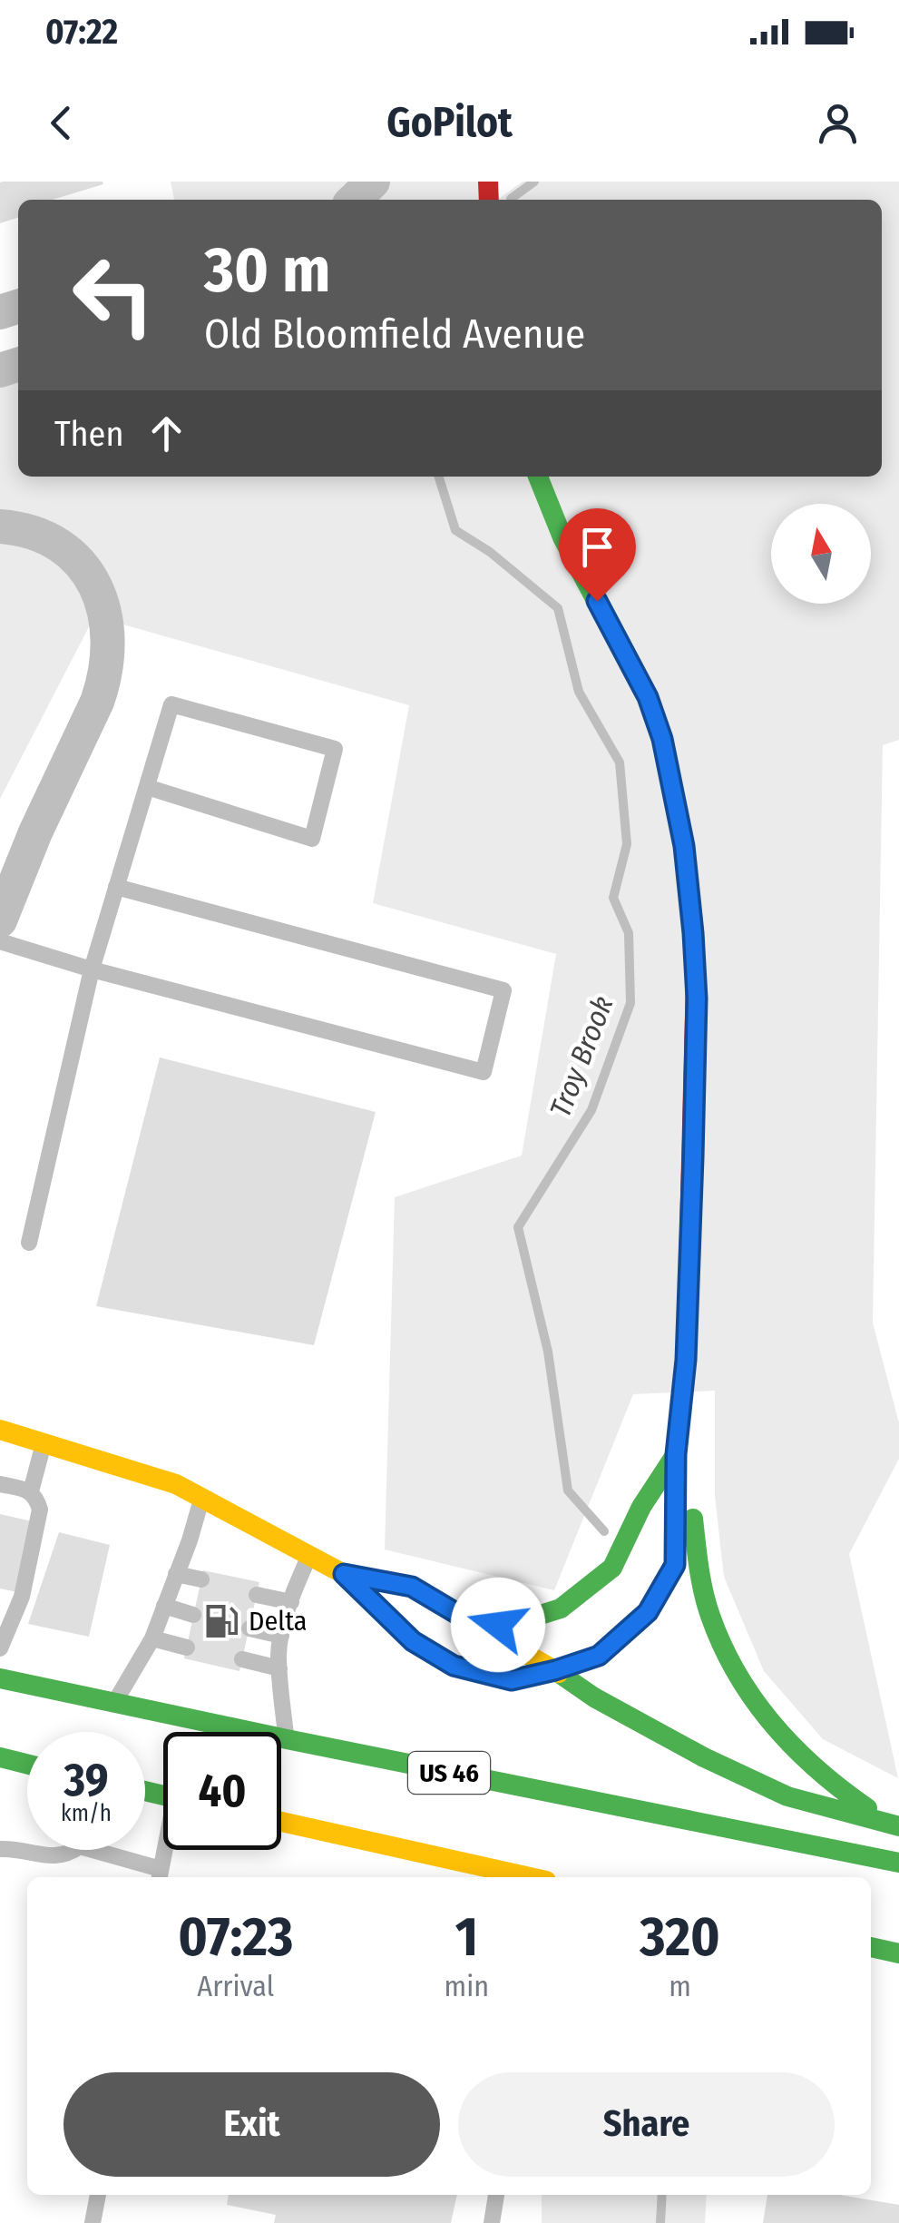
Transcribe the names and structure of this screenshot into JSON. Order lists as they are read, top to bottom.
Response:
{
  "streets": {
    "main road": ["US 46"]
  },
  "water": ["Troy Brook"],
  "places": {
    "fuel station": ["Delta"]
  },
  "north": "top",
  "page": {
    "status": "07:22",
    "header": "GoPilot",
    "turn": ["30 m", "Old Bloomfield Avenue"],
    "then": "Then",
    "speed": "39 km/h",
    "limit": "40",
    "eta": [
      "07:23",
      "Arrival",
      "1",
      "min",
      "320",
      "m"
    ],
    "buttons": ["Exit", "Share"]
  }
}
